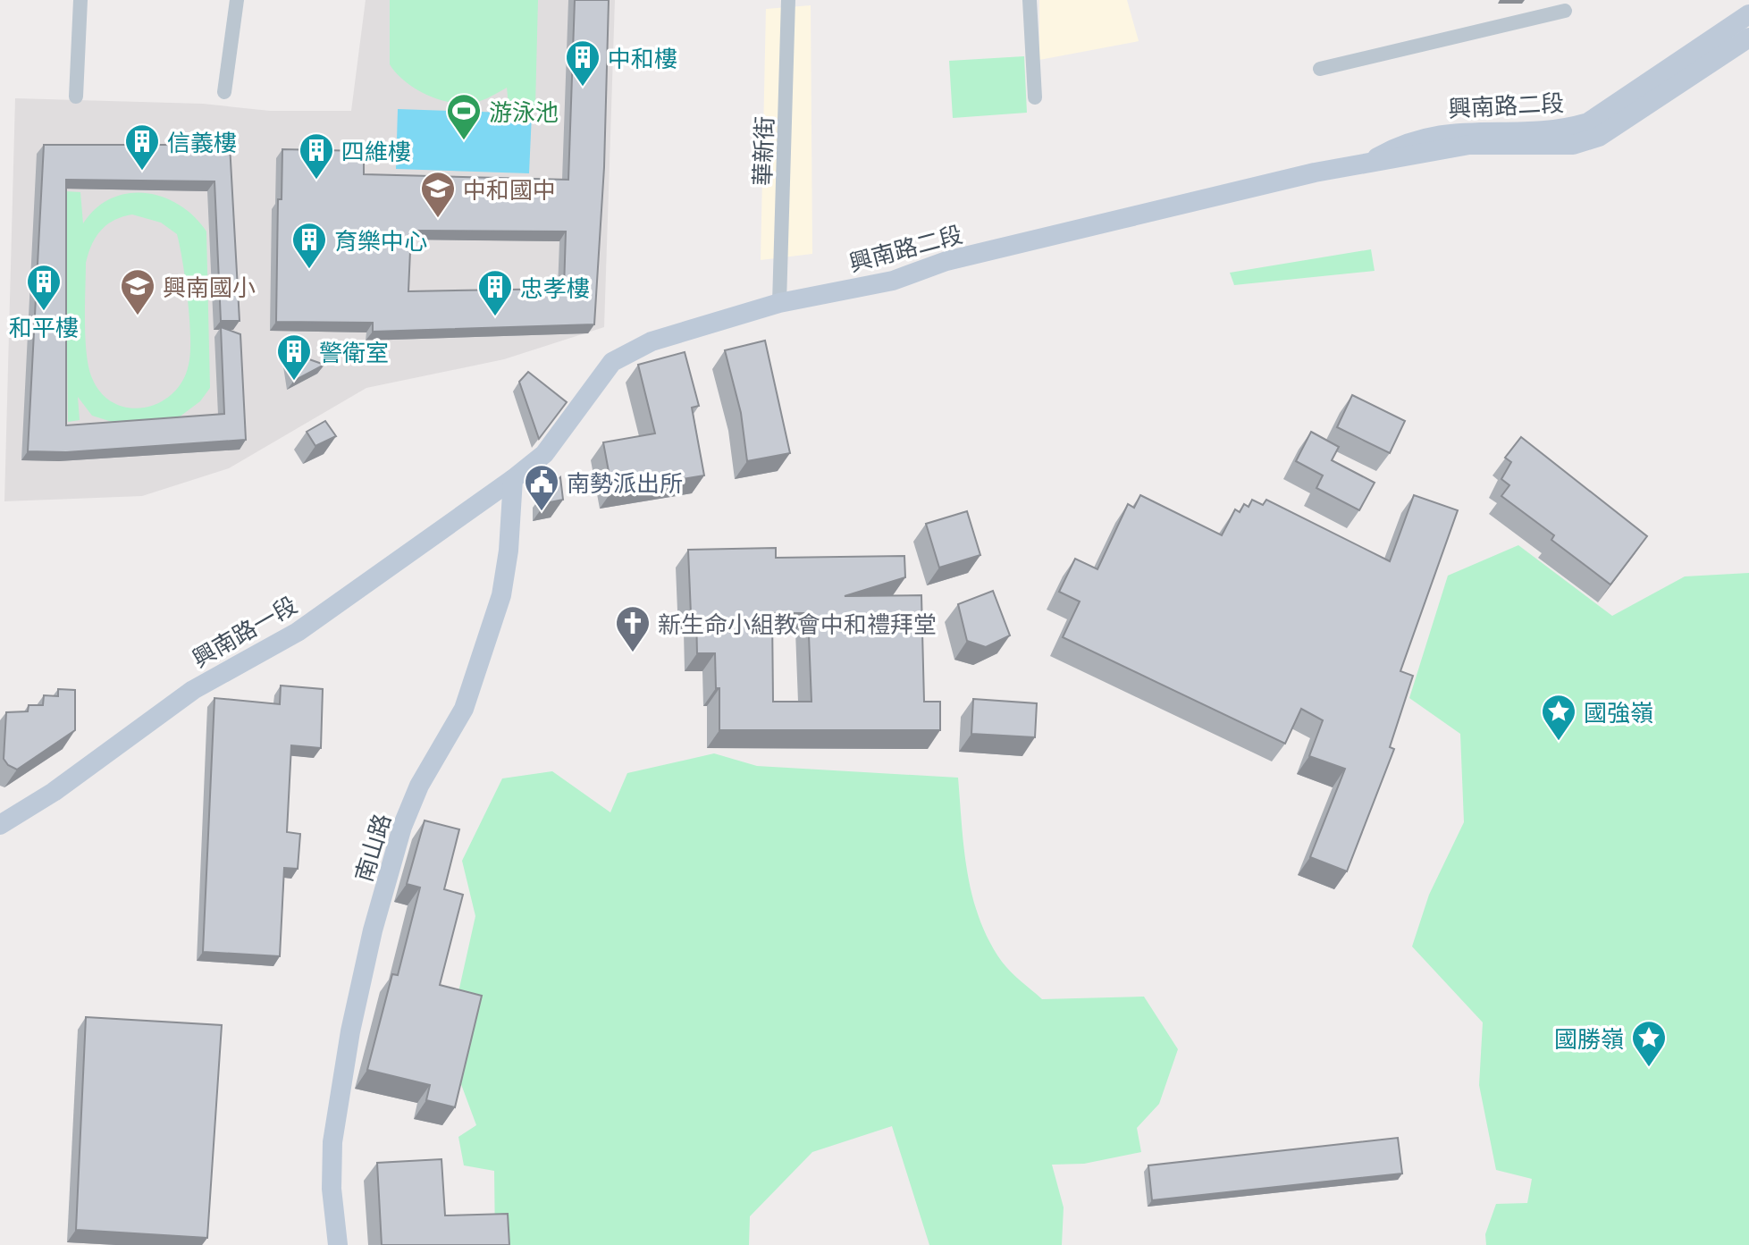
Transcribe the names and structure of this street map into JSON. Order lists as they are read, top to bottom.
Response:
{
  "streets": {
    "street": [
      "興南路二段",
      "華新街",
      "興南路一段",
      "南山路"
    ]
  },
  "crossings": [
    ["興南路二段", "華新街"],
    ["興南路二段", "興南路一段"],
    ["興南路二段", "南山路"],
    ["興南路一段", "南山路"]
  ],
  "places": {
    "building": [
      "中和樓",
      "信義樓",
      "四維樓",
      "育樂中心",
      "和平樓",
      "忠孝樓",
      "警衛室"
    ],
    "sports": ["游泳池"],
    "school or university": ["中和國中", "興南國小"],
    "public building": ["南勢派出所"],
    "church": ["新生命小組教會中和禮拜堂"],
    "place": ["國強嶺", "國勝嶺"]
  }
}
